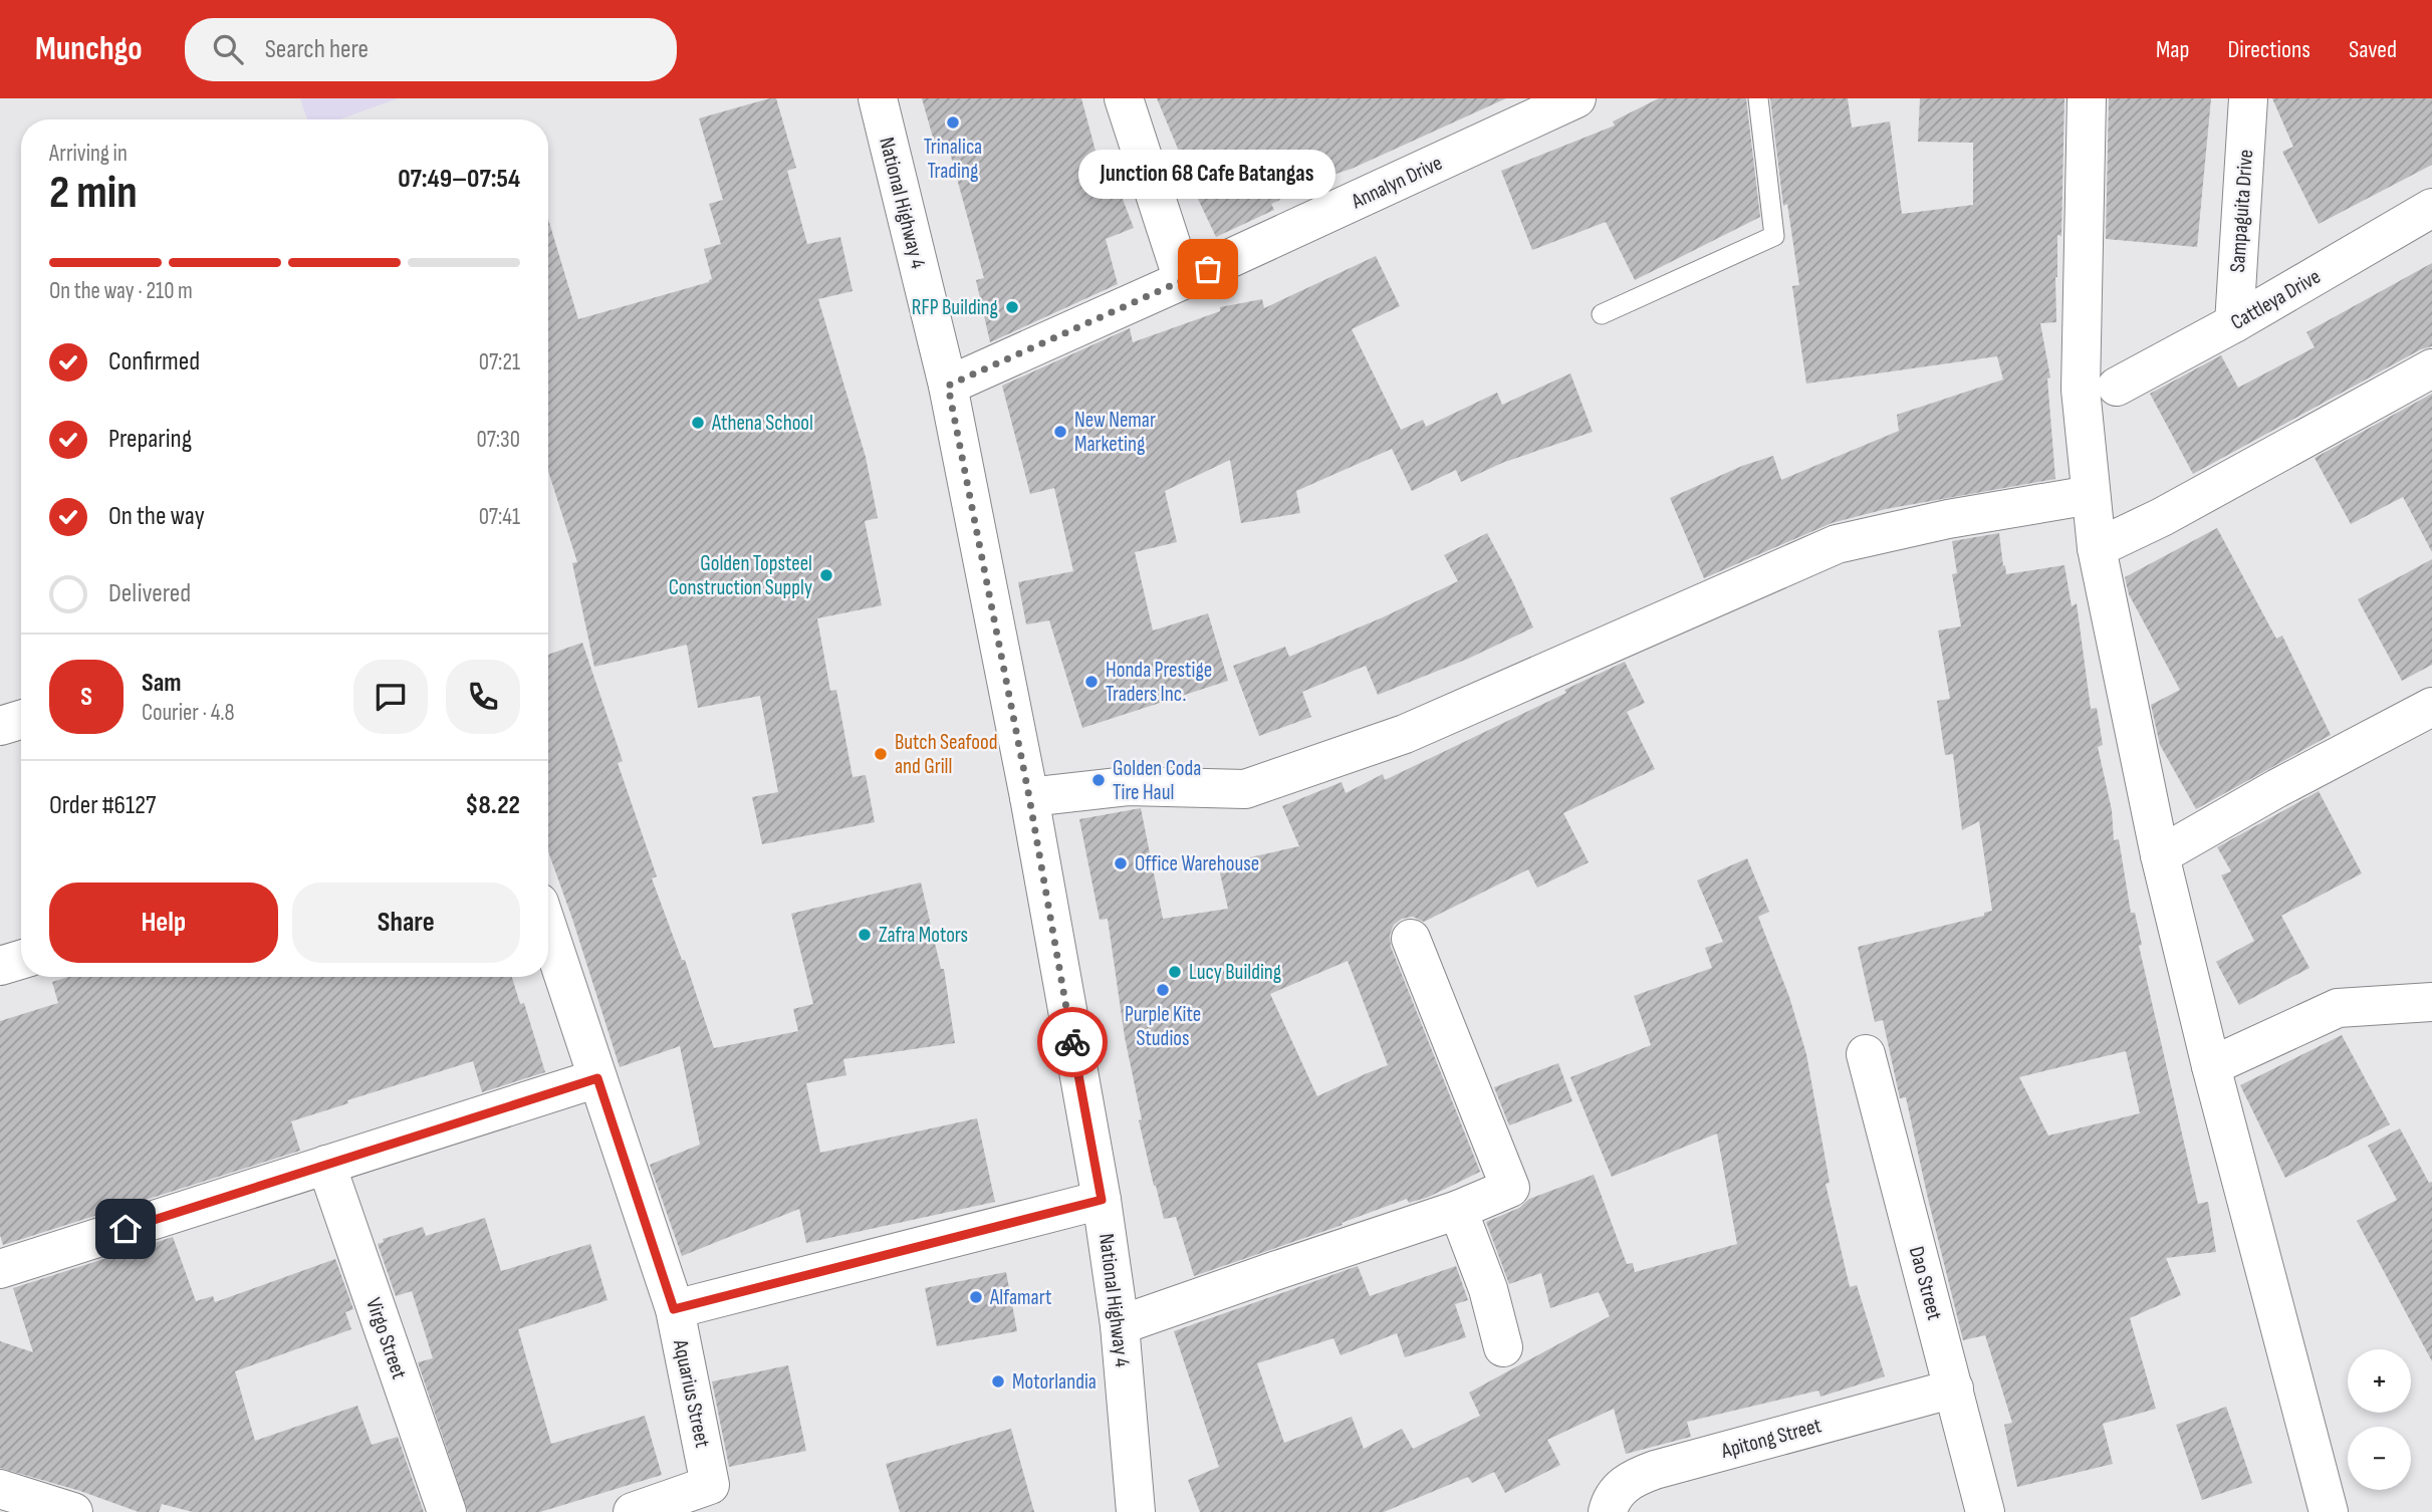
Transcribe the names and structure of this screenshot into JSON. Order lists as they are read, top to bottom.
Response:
{
  "streets": {
    "street": [
      "Annalyn Drive",
      "National Highway 4",
      "Sampaguita Drive",
      "Cattleya Drive",
      "Dao Street",
      "Virgo Street",
      "Aquarius Street",
      "Apitong Street"
    ]
  },
  "crossings": [
    ["Annalyn Drive", "National Highway 4"],
    ["Sampaguita Drive", "Cattleya Drive"],
    ["Dao Street", "Apitong Street"]
  ],
  "places": [
    "Trinalica Trading",
    "Junction 68 Cafe Batangas",
    "RFP Building",
    "Athena School",
    "New Nemar Marketing",
    "Golden Topsteel Construction Supply",
    "Honda Prestige Traders Inc.",
    "Butch Seafood and Grill",
    "Golden Coda Tire Haul",
    "Office Warehouse",
    "Zafra Motors",
    "Lucy Building",
    "Purple Kite Studios",
    "Alfamart",
    "Motorlandia"
  ],
  "page": {
    "header": "Munchgo",
    "search": "Search here",
    "nav": ["Map", "Directions", "Saved"],
    "heading": ["2 min", "Arriving in", "07:49–07:54"],
    "panel": [
      "Sam",
      "Courier · 4.8",
      "Order #6127",
      "$8.22"
    ],
    "bubble": "Junction 68 Cafe Batangas",
    "bar": "On the way · 210 m",
    "list": [
      ["Confirmed", "07:21"],
      ["Preparing", "07:30"],
      ["On the way", "07:41"],
      "Delivered"
    ],
    "round": "S",
    "buttons": ["Help", "Share"],
    "map_buttons": ["+", "−"]
  }
}
